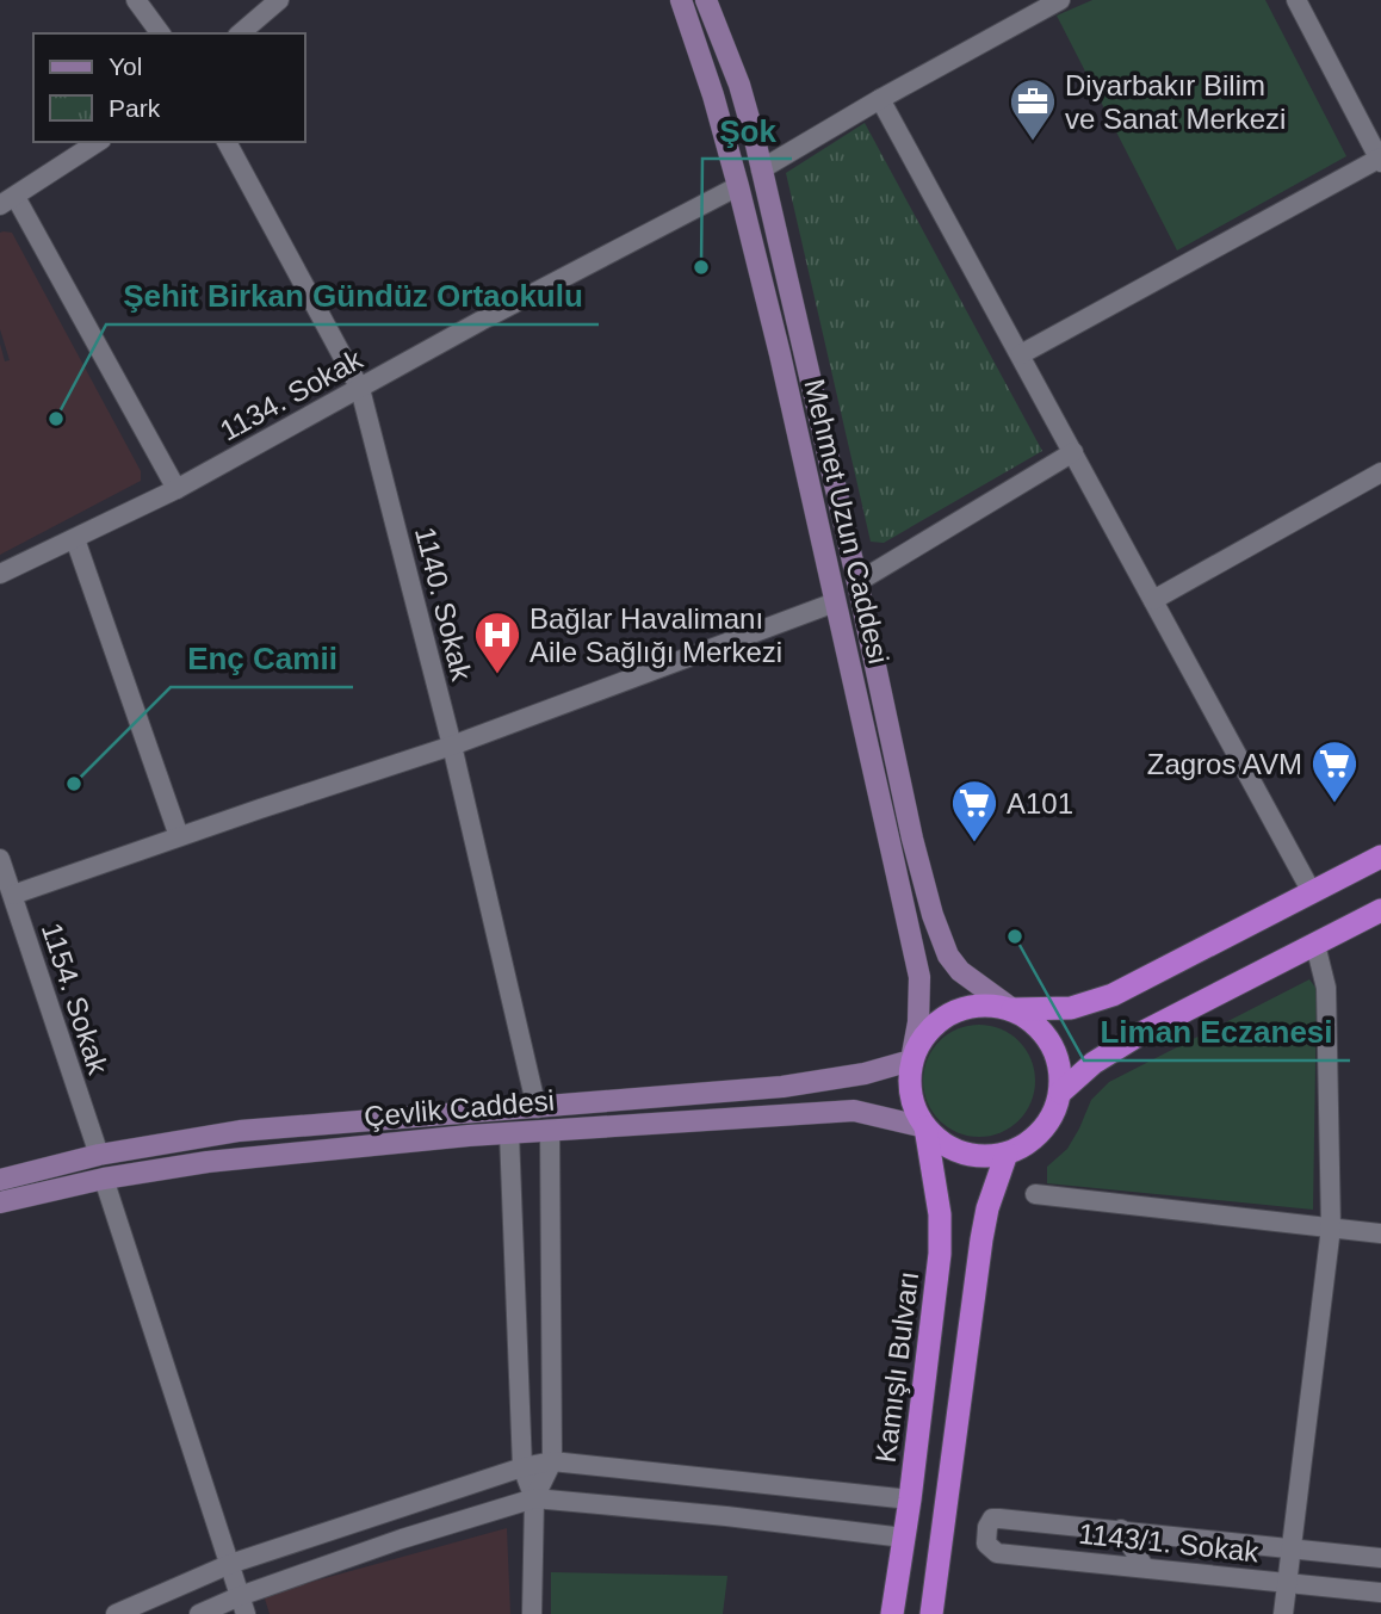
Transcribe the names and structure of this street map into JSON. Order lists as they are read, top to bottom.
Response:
{
  "streets": {
    "highway": ["Kamışlı Bulvarı"],
    "main road": ["Mehmet Uzun Caddesi", "Çevlik Caddesi"],
    "street": [
      "1134. Sokak",
      "1140. Sokak",
      "1154. Sokak",
      "1143/1. Sokak"
    ]
  },
  "crossings": [
    ["1134. Sokak", "Mehmet Uzun Caddesi"],
    ["1134. Sokak", "1140. Sokak"],
    ["Mehmet Uzun Caddesi", "Çevlik Caddesi"],
    ["Mehmet Uzun Caddesi", "Kamışlı Bulvarı"],
    ["1140. Sokak", "Çevlik Caddesi"],
    ["1154. Sokak", "Çevlik Caddesi"],
    ["Çevlik Caddesi", "Kamışlı Bulvarı"]
  ],
  "places": {
    "office": ["Diyarbakır Bilim ve Sanat Merkezi"],
    "other": [
      "Şok",
      "Şehit Birkan Gündüz Ortaokulu",
      "Enç Camii",
      "Liman Eczanesi"
    ],
    "hospital": ["Bağlar Havalimanı Aile Sağlığı Merkezi"],
    "supermarket": ["Zagros AVM", "A101"]
  },
  "legend": ["Yol", "Park"]
}
